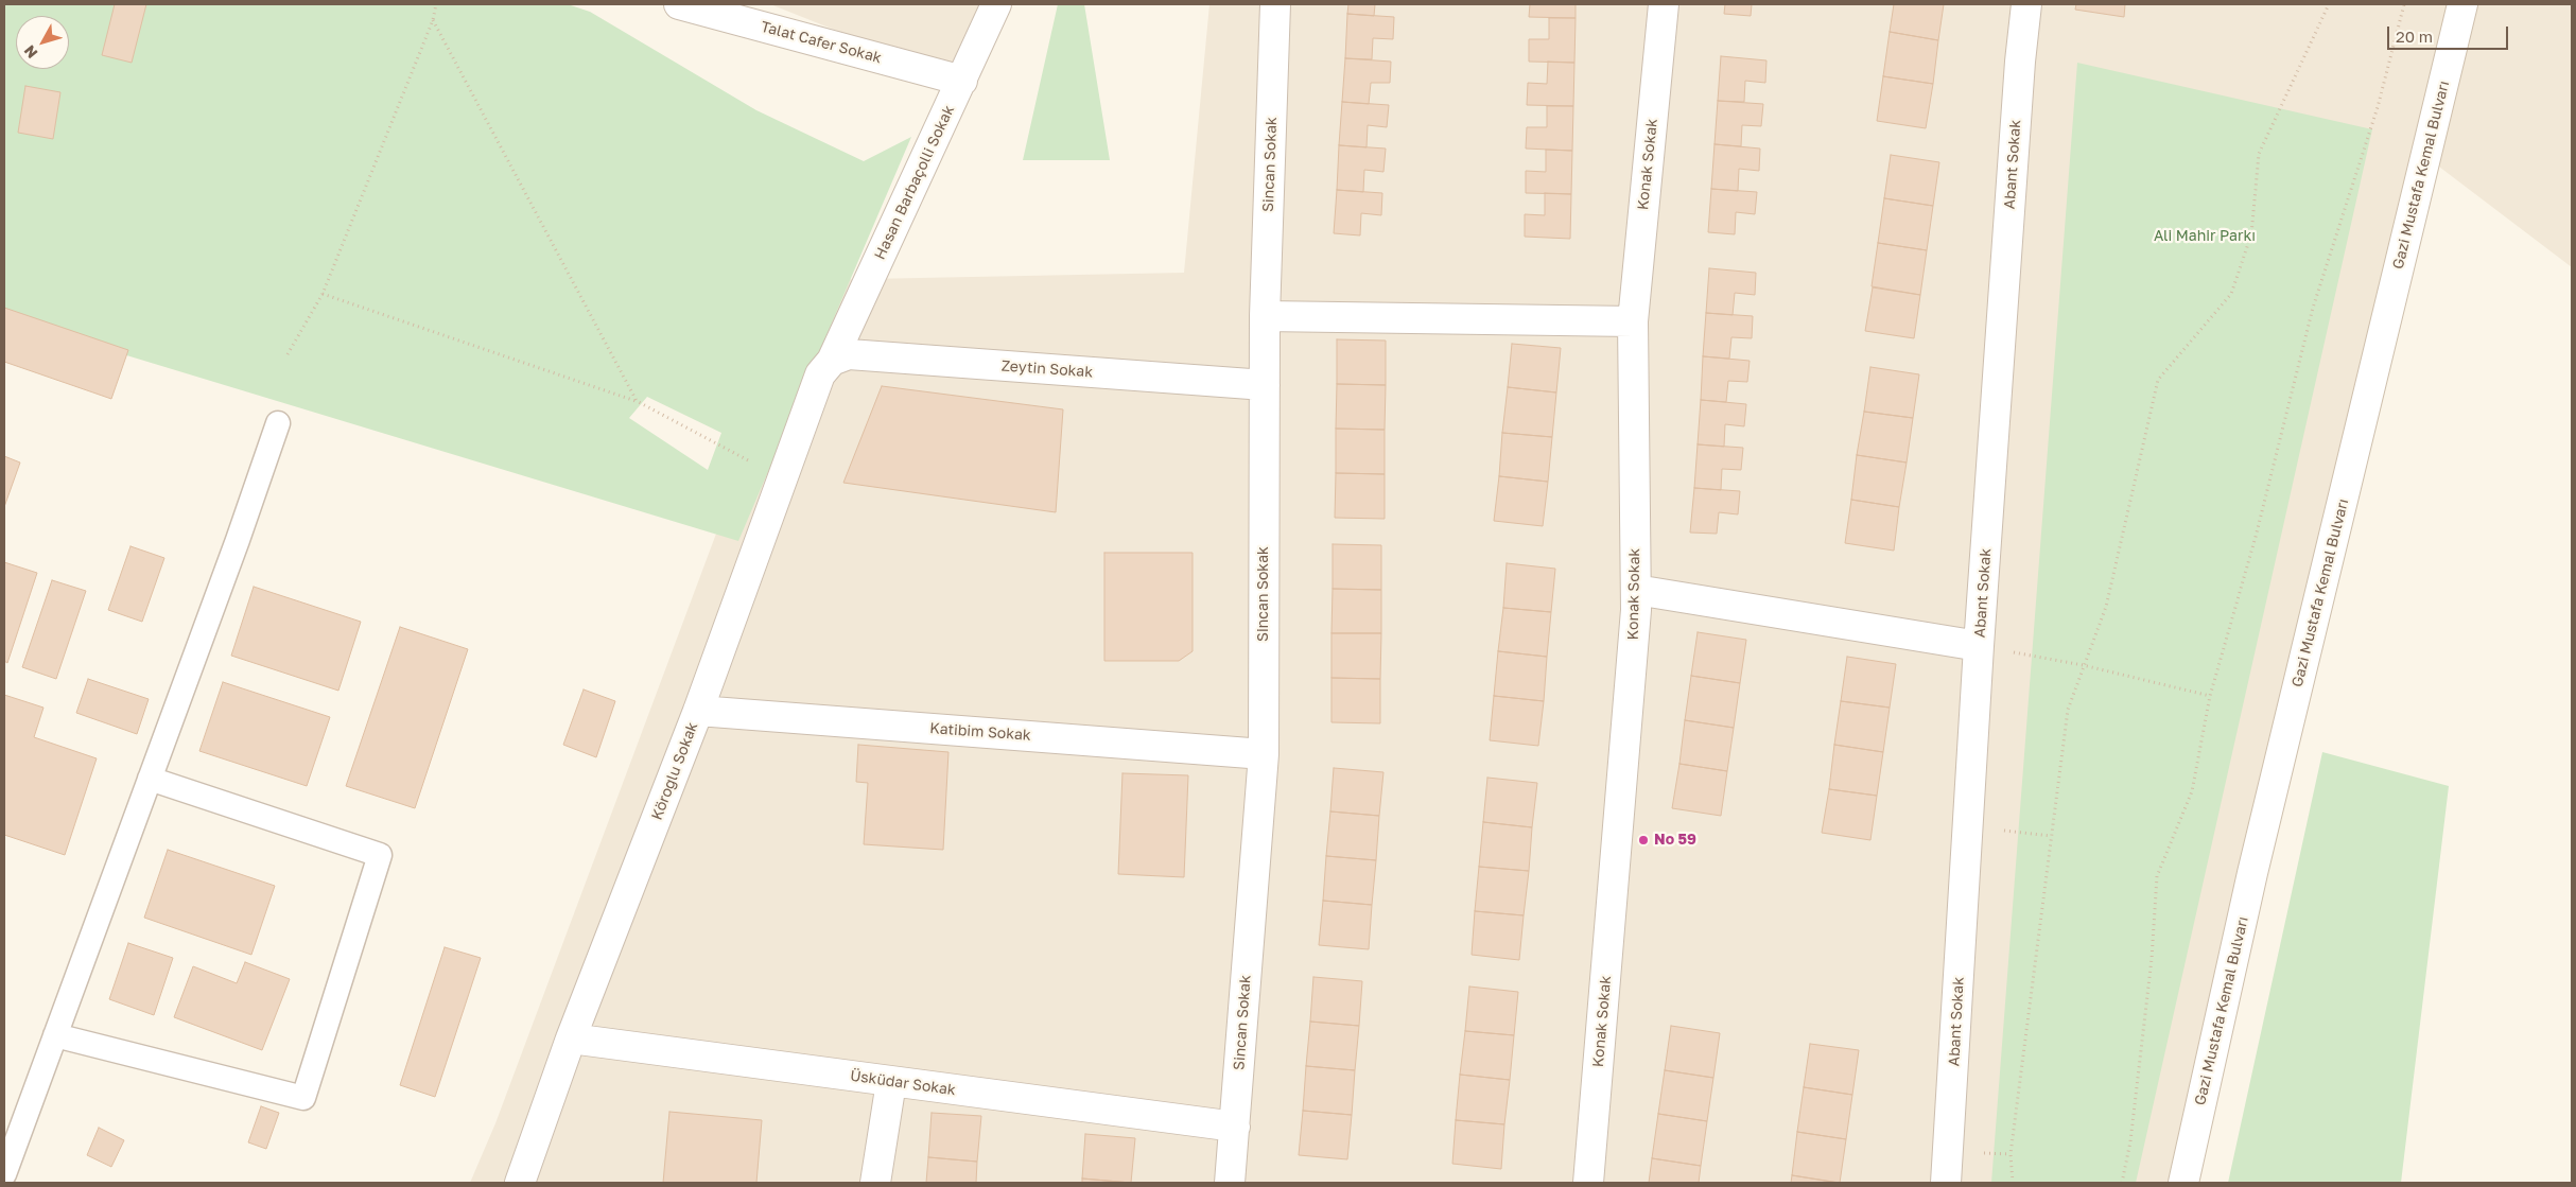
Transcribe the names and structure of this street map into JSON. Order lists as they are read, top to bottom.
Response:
{
  "streets": {
    "street": [
      "Talat Cafer Sokak",
      "Sincan Sokak",
      "Konak Sokak",
      "Abant Sokak",
      "Gazi Mustafa Kemal Bulvarı",
      "Hasan Barbaçolli Sokak",
      "Zeytin Sokak",
      "Katibim Sokak",
      "Köroğlu Sokak",
      "Üsküdar Sokak"
    ]
  },
  "crossings": [
    ["Talat Cafer Sokak", "Hasan Barbaçolli Sokak"],
    ["Sincan Sokak", "Zeytin Sokak"],
    ["Sincan Sokak", "Katibim Sokak"],
    ["Sincan Sokak", "Üsküdar Sokak"],
    ["Hasan Barbaçolli Sokak", "Zeytin Sokak"],
    ["Hasan Barbaçolli Sokak", "Köroğlu Sokak"],
    ["Zeytin Sokak", "Köroğlu Sokak"],
    ["Katibim Sokak", "Köroğlu Sokak"],
    ["Köroğlu Sokak", "Üsküdar Sokak"]
  ],
  "parks": ["Ali Mahir Parkı"],
  "places": ["No 59"],
  "scale_bar": "20 m",
  "north": "bottom left"
}
